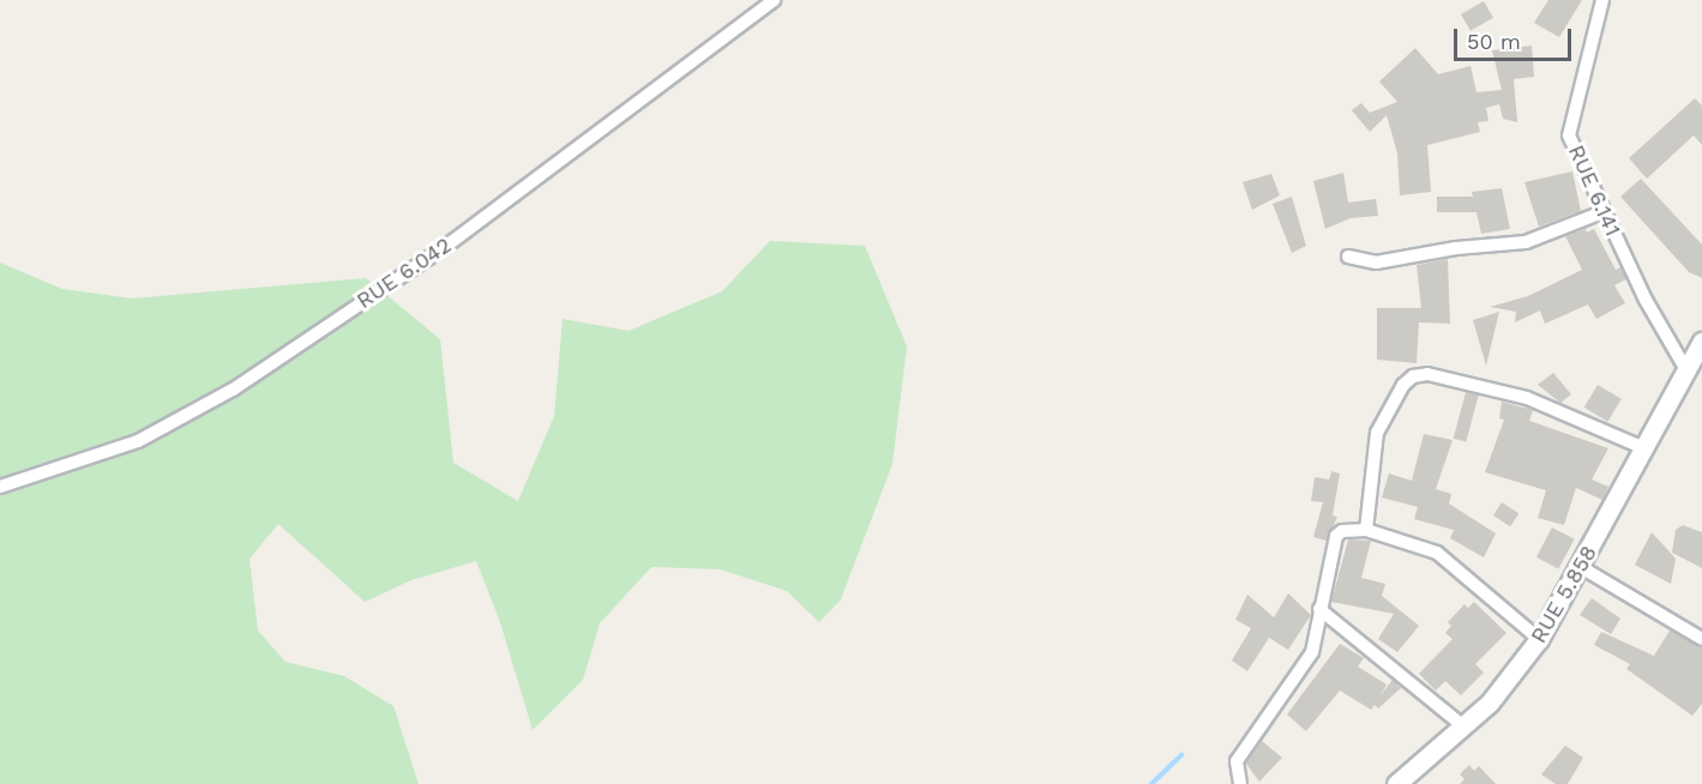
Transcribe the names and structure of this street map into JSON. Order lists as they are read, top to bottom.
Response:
{
  "streets": {
    "street": ["RUE 6.141", "RUE 6.042", "RUE 5.858"]
  },
  "crossings": [
    ["RUE 6.141", "RUE 5.858"]
  ],
  "scale_bar": "50 m"
}
